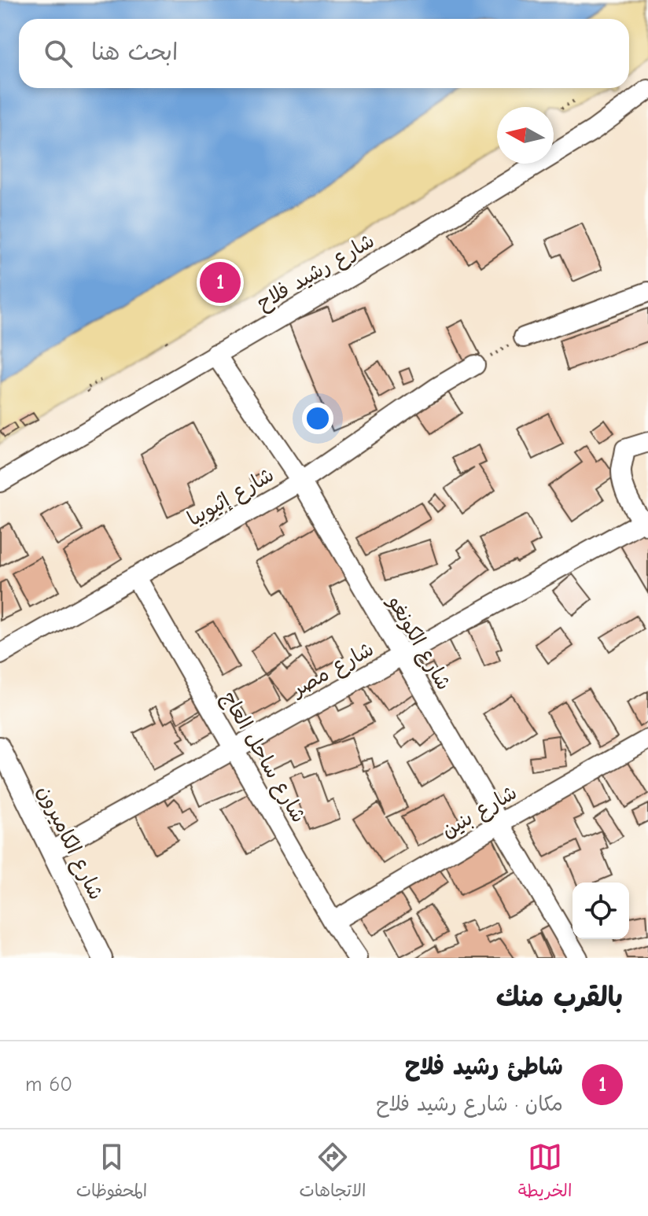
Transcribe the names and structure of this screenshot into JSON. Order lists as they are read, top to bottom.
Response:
{
  "streets": {
    "street": [
      "شارع رشيد فلاح",
      "شارع إثيوبيا",
      "شارع الكونغو",
      "شارع مصر",
      "شارع ساحل العاج",
      "شارع بنين",
      "شارع الكاميرون"
    ]
  },
  "crossings": [
    ["شارع رشيد فلاح", "شارع الكونغو"],
    ["شارع إثيوبيا", "شارع الكونغو"],
    ["شارع إثيوبيا", "شارع ساحل العاج"],
    ["شارع الكونغو", "شارع مصر"],
    ["شارع الكونغو", "شارع بنين"],
    ["شارع مصر", "شارع ساحل العاج"],
    ["شارع مصر", "شارع الكاميرون"],
    ["شارع ساحل العاج", "شارع بنين"]
  ],
  "north": "left",
  "page": {
    "search": "ابحث هنا",
    "pins": "1",
    "heading": "بالقرب منك",
    "list": [
      {
        "mark": "1",
        "name": "شاطئ رشيد فلاح",
        "note": "مكان · شارع رشيد فلاح",
        "value": "60 m"
      }
    ],
    "nav": ["الخريطة", "الاتجاهات", "المحفوظات"]
  }
}
